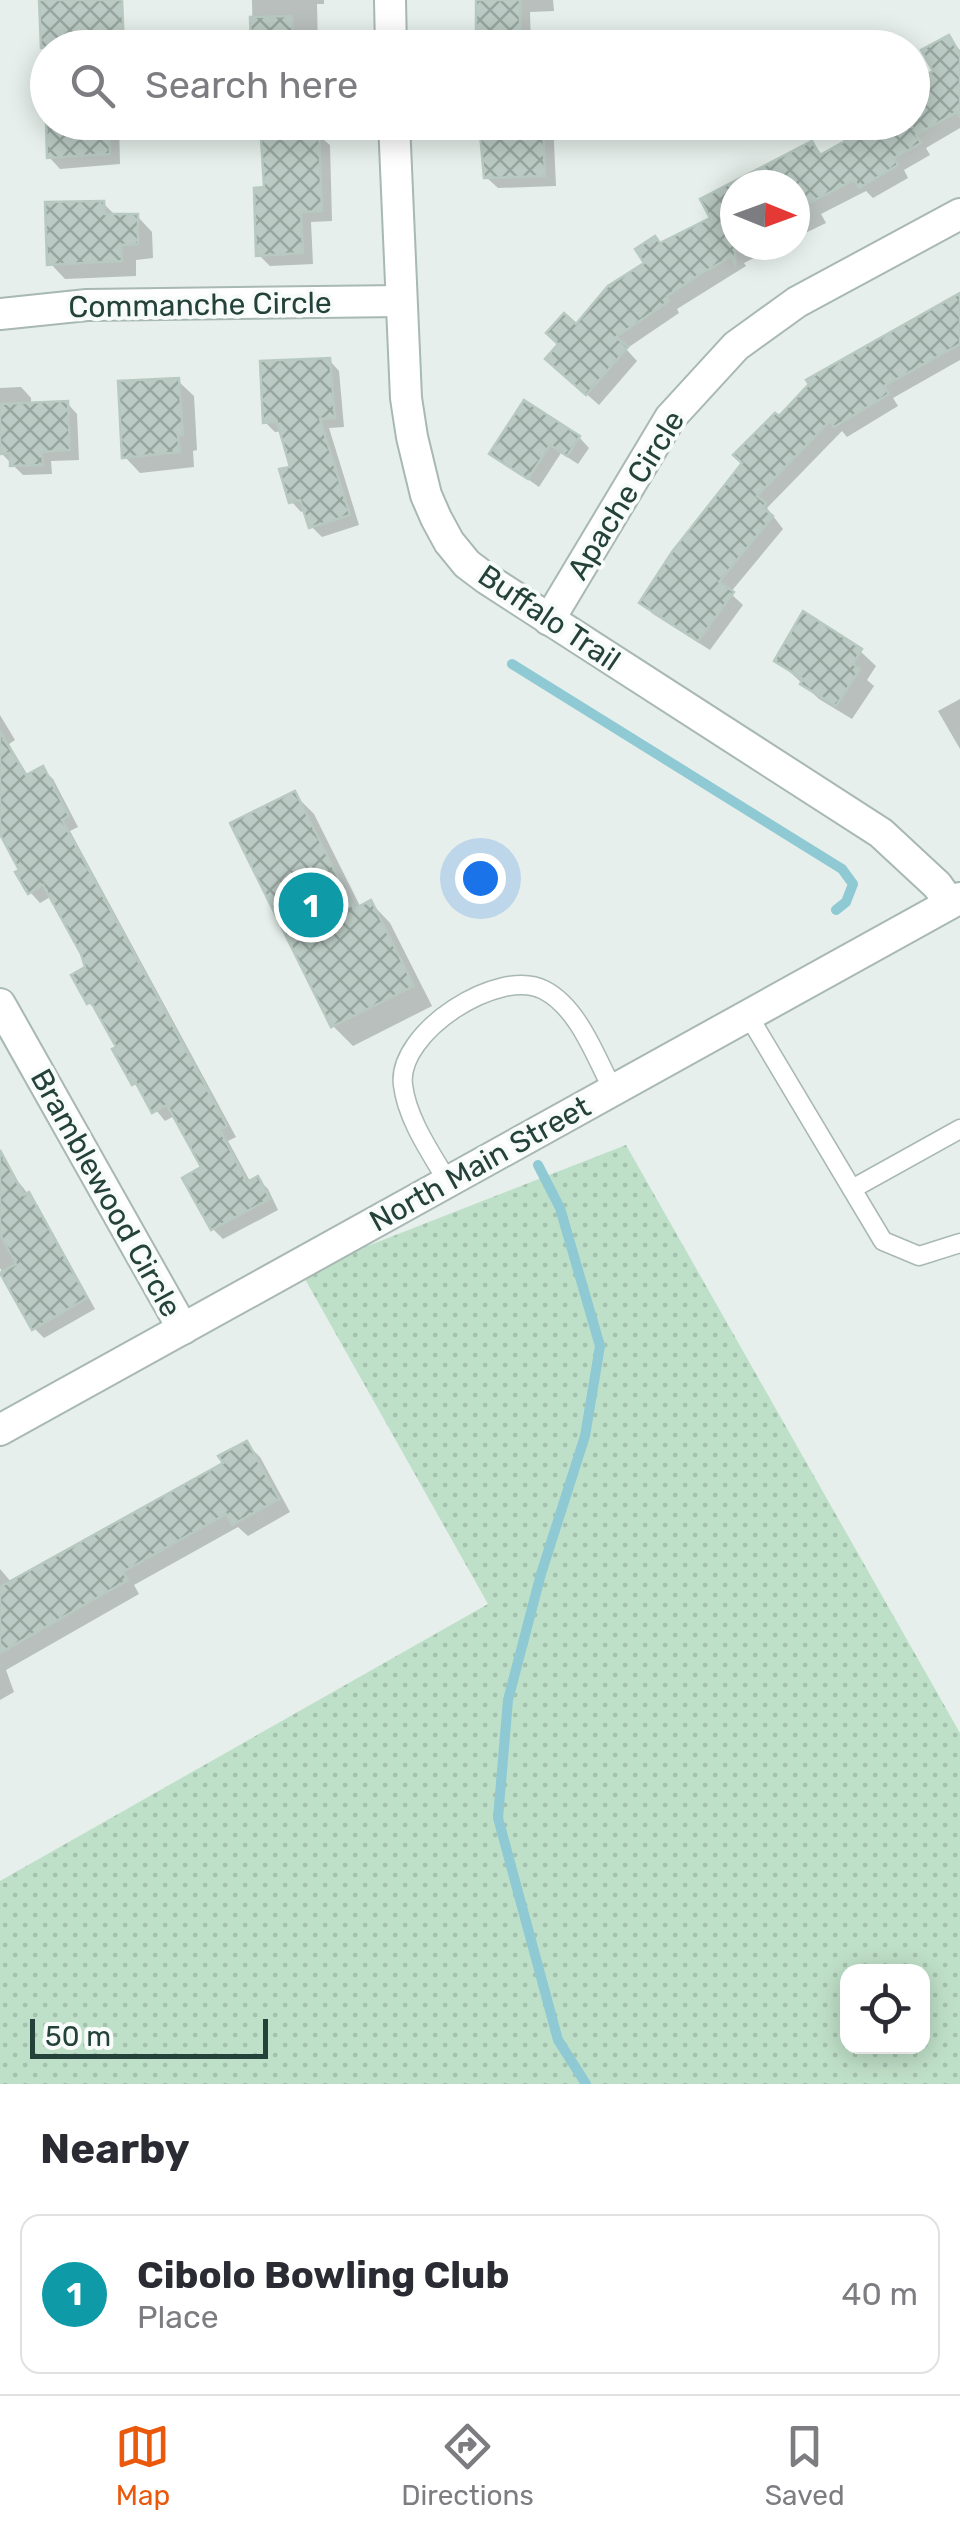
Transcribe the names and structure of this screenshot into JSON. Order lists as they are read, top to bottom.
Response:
{
  "streets": {
    "street": [
      "Commanche Circle",
      "Apache Circle",
      "Buffalo Trail",
      "North Main Street",
      "Bramblewood Circle"
    ]
  },
  "crossings": [
    ["Commanche Circle", "Buffalo Trail"],
    ["Apache Circle", "Buffalo Trail"],
    ["Buffalo Trail", "North Main Street"],
    ["North Main Street", "Bramblewood Circle"]
  ],
  "scale_bar": "50 m",
  "north": "right",
  "page": {
    "search": "Search here",
    "pins": "1",
    "scale": "50 m",
    "heading": "Nearby",
    "list": [
      {
        "mark": "1",
        "name": "Cibolo Bowling Club",
        "note": "Place",
        "value": "40 m"
      }
    ],
    "nav": ["Map", "Directions", "Saved"]
  }
}
